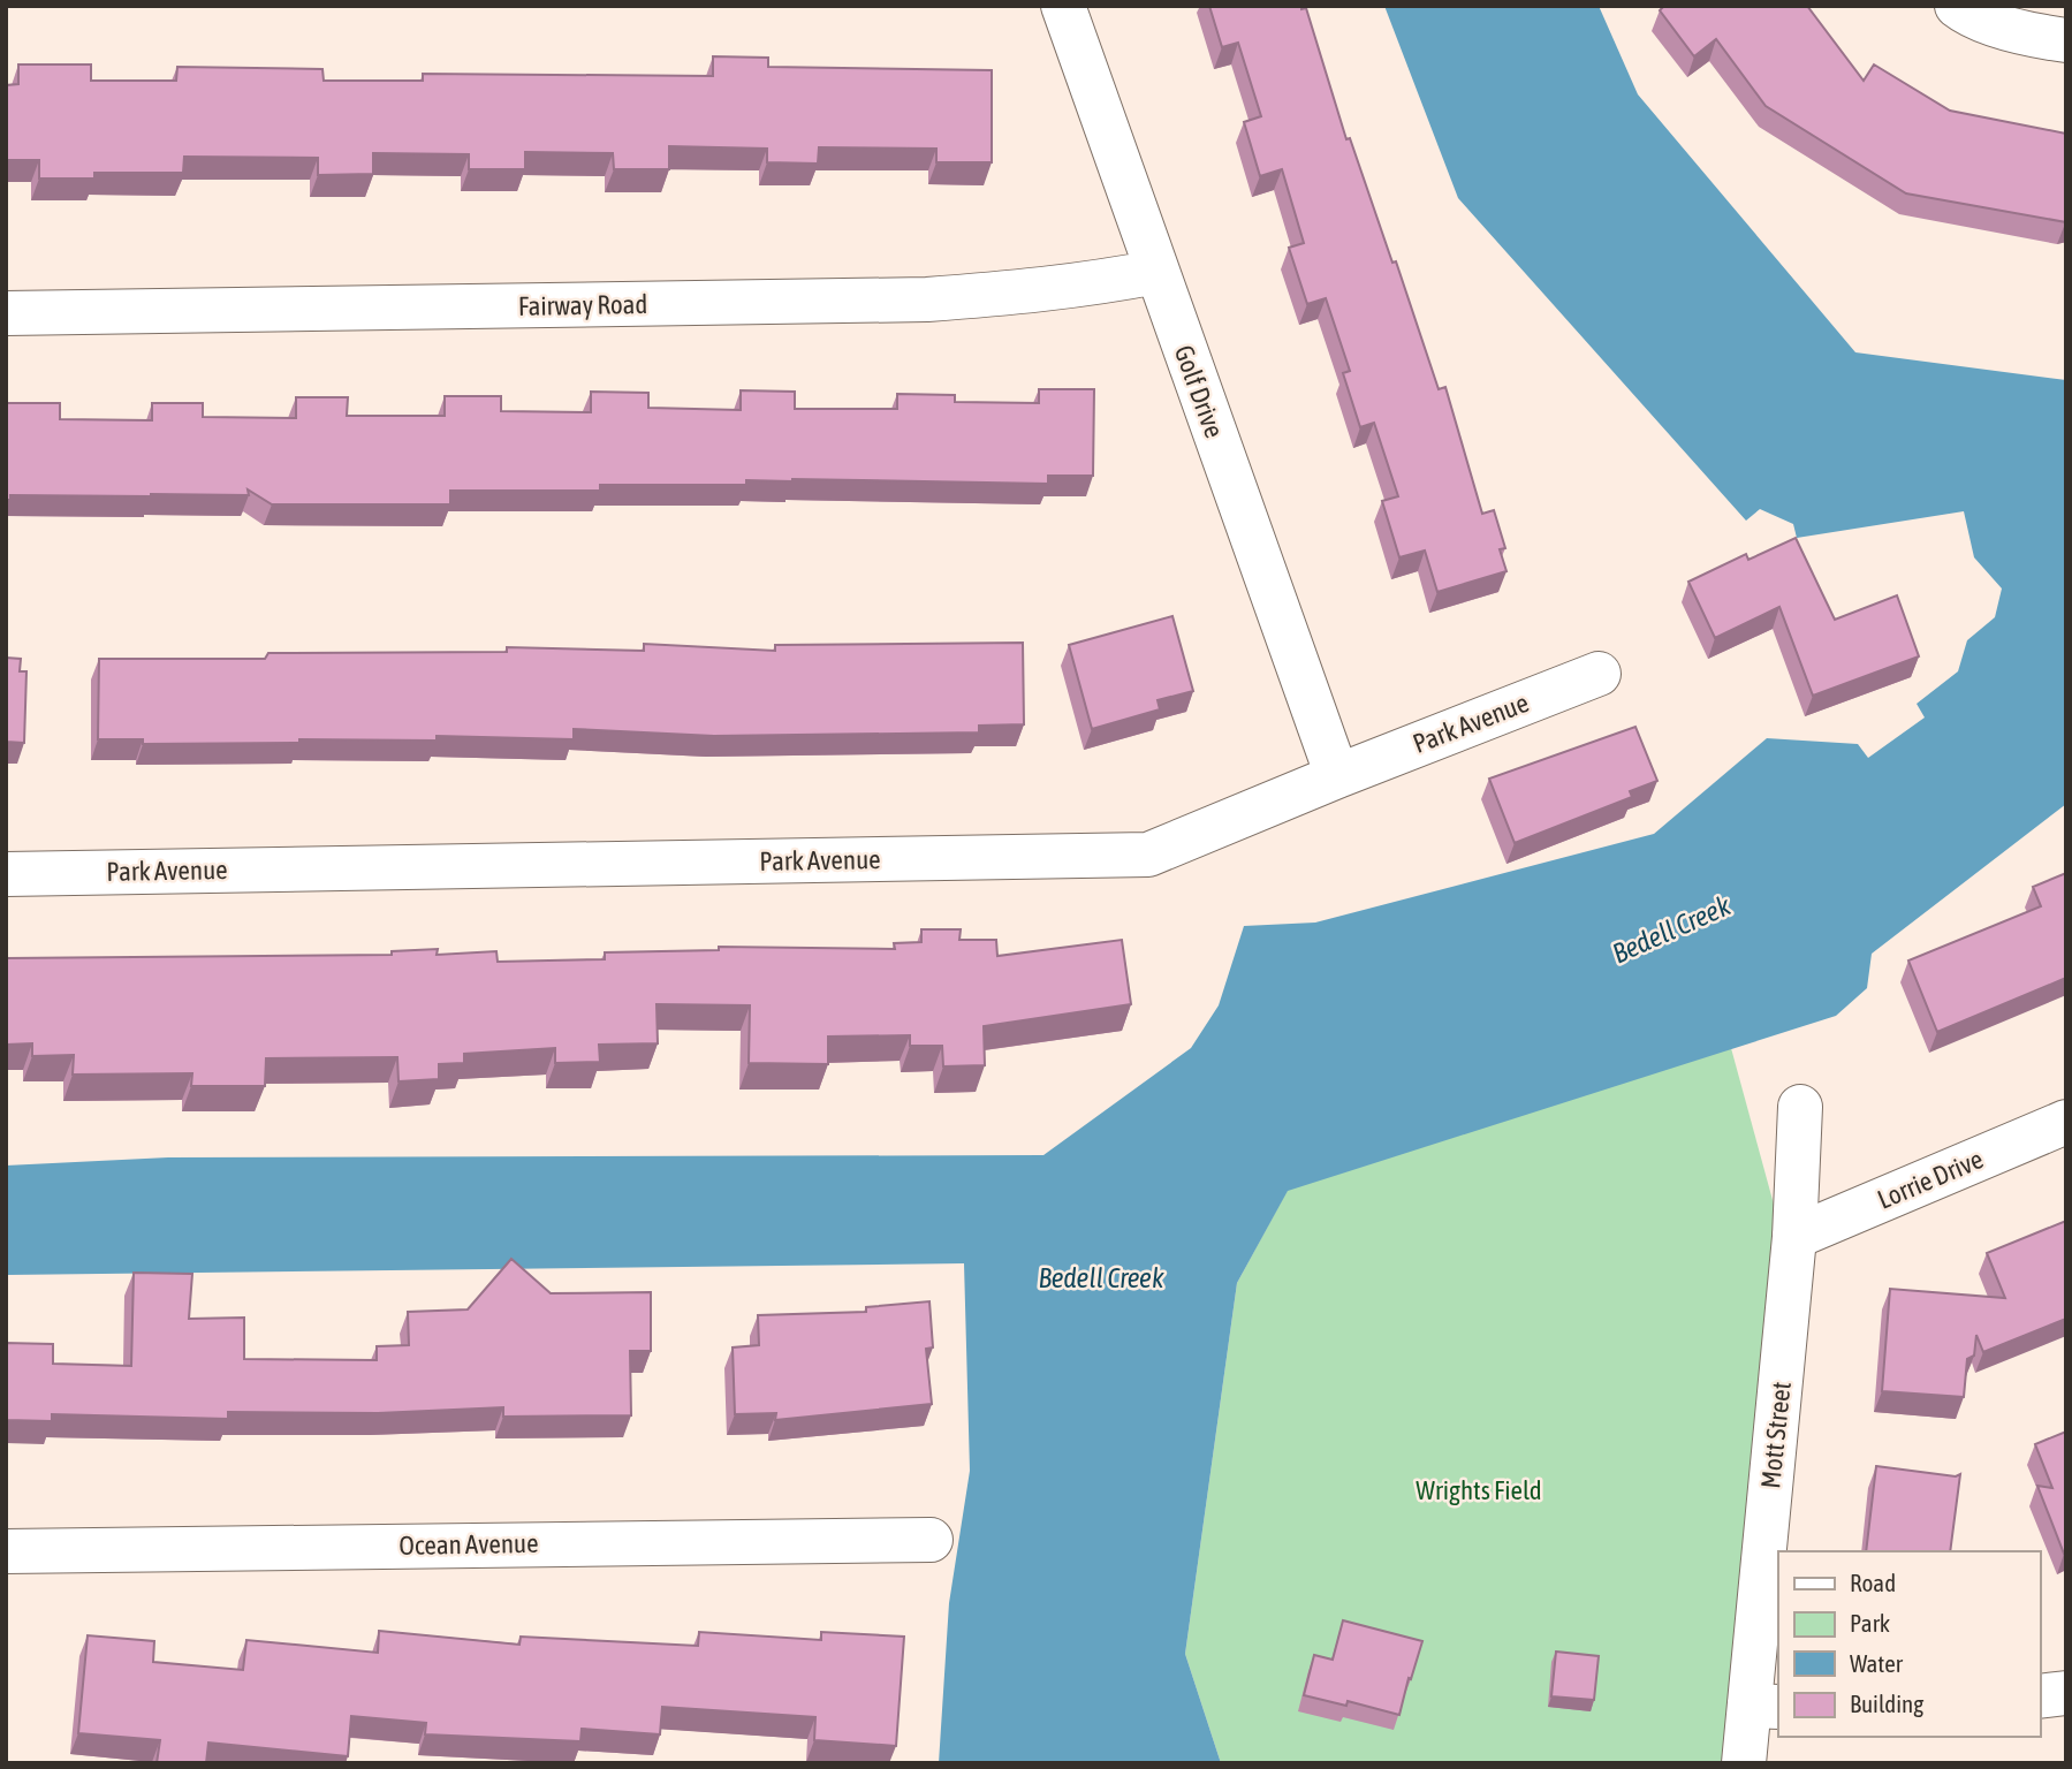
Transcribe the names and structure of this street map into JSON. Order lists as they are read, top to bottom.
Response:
{
  "streets": {
    "street": [
      "Fairway Road",
      "Golf Drive",
      "Park Avenue",
      "Lorrie Drive",
      "Mott Street",
      "Ocean Avenue"
    ]
  },
  "crossings": [
    ["Fairway Road", "Golf Drive"],
    ["Golf Drive", "Park Avenue"],
    ["Lorrie Drive", "Mott Street"]
  ],
  "water": ["Bedell Creek"],
  "parks": ["Wrights Field"],
  "legend": [
    "Road",
    "Park",
    "Water",
    "Building"
  ]
}
